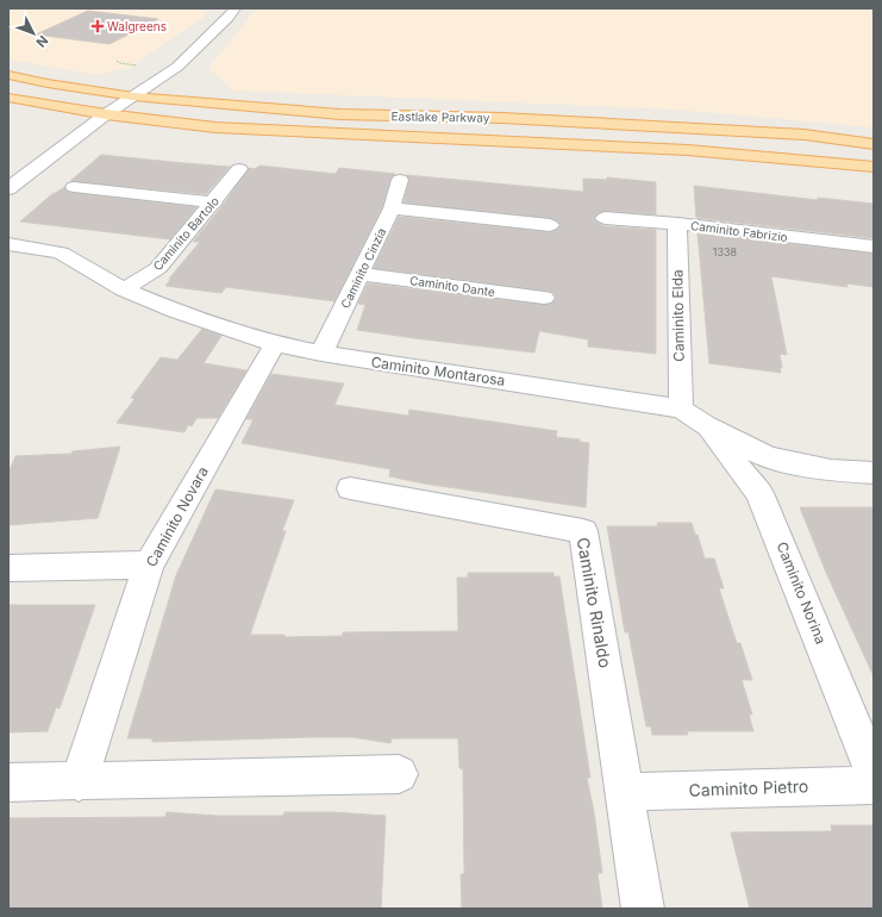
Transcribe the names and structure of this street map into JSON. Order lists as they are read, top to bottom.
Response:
{
  "streets": {
    "main road": ["Eastlake Parkway"],
    "street": [
      "Caminito Fabrizio",
      "Caminito Bartolo",
      "Caminito Cinzia",
      "Caminito Dante",
      "Caminito Elda",
      "Caminito Montarosa",
      "Caminito Novara",
      "Caminito Norina",
      "Caminito Rinaldo",
      "Caminito Pietro"
    ]
  },
  "crossings": [
    ["Caminito Fabrizio", "Caminito Elda"],
    ["Caminito Bartolo", "Caminito Montarosa"],
    ["Caminito Cinzia", "Caminito Dante"],
    ["Caminito Cinzia", "Caminito Montarosa"],
    ["Caminito Elda", "Caminito Montarosa"],
    ["Caminito Montarosa", "Caminito Novara"],
    ["Caminito Montarosa", "Caminito Norina"],
    ["Caminito Rinaldo", "Caminito Pietro"]
  ],
  "places": {
    "health": ["Walgreens"]
  },
  "house_numbers": ["1338"],
  "north": "bottom right"
}
